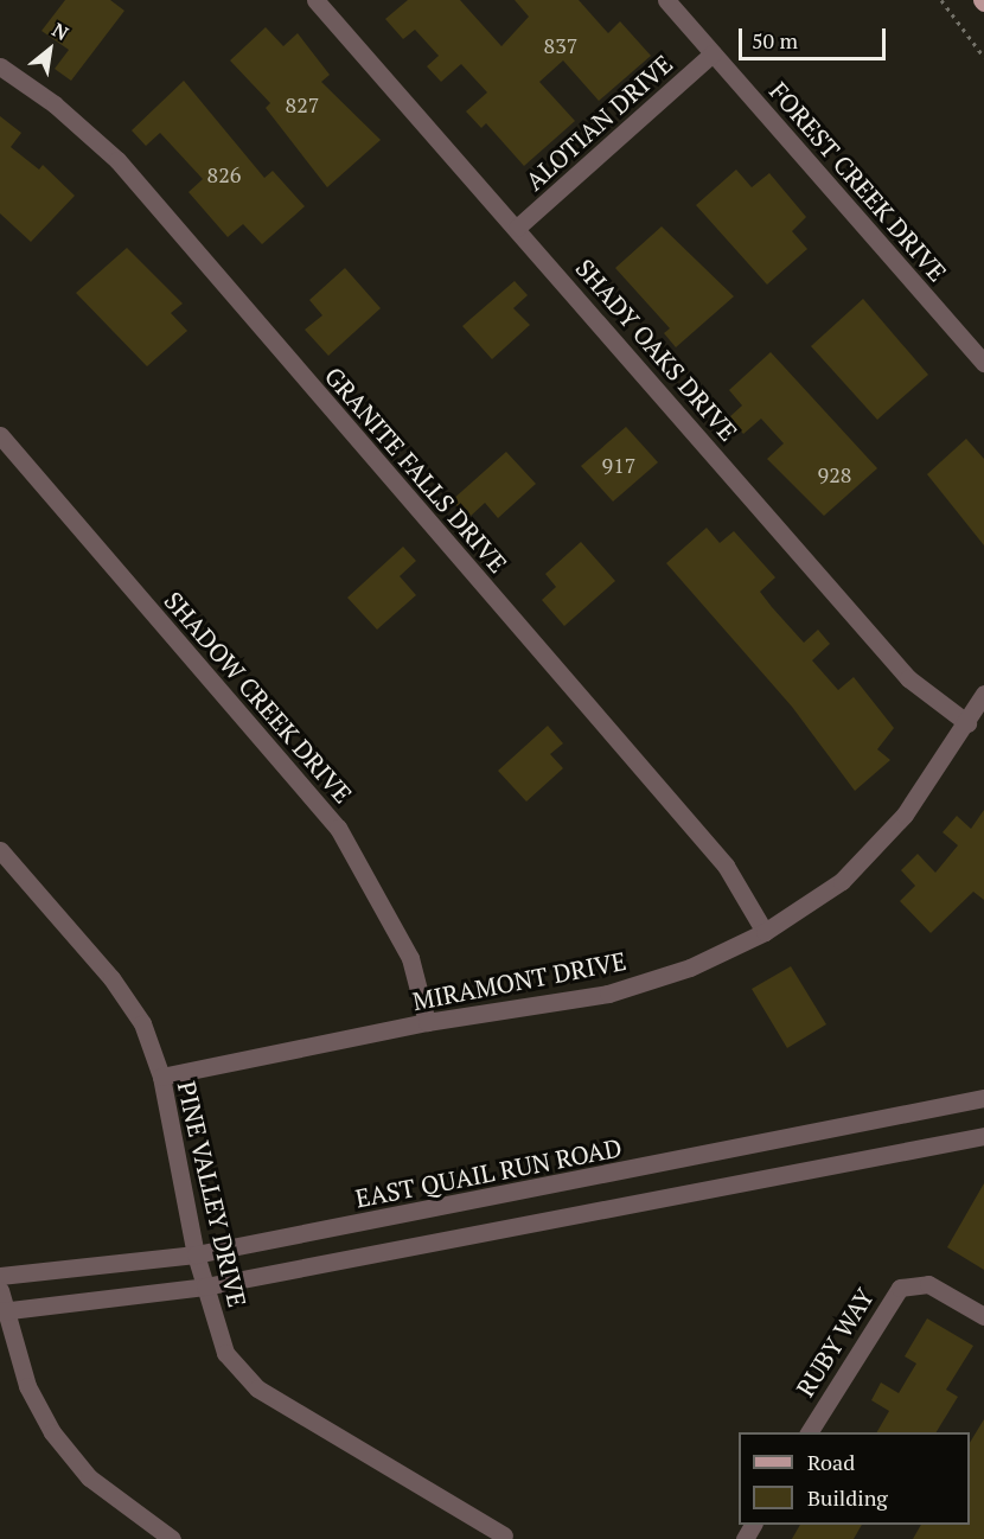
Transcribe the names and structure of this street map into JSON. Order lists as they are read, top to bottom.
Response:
{
  "streets": {
    "street": [
      "ALOTIAN DRIVE",
      "FOREST CREEK DRIVE",
      "SHADY OAKS DRIVE",
      "GRANITE FALLS DRIVE",
      "SHADOW CREEK DRIVE",
      "MIRAMONT DRIVE",
      "EAST QUAIL RUN ROAD",
      "PINE VALLEY DRIVE",
      "RUBY WAY"
    ]
  },
  "crossings": [
    ["ALOTIAN DRIVE", "FOREST CREEK DRIVE"],
    ["ALOTIAN DRIVE", "SHADY OAKS DRIVE"],
    ["SHADY OAKS DRIVE", "MIRAMONT DRIVE"],
    ["GRANITE FALLS DRIVE", "MIRAMONT DRIVE"],
    ["SHADOW CREEK DRIVE", "MIRAMONT DRIVE"],
    ["MIRAMONT DRIVE", "PINE VALLEY DRIVE"],
    ["EAST QUAIL RUN ROAD", "PINE VALLEY DRIVE"]
  ],
  "house_numbers": [
    "837",
    "827",
    "826",
    "917",
    "928"
  ],
  "legend": ["Road", "Building"],
  "scale_bar": "50 m",
  "north": "top right"
}
